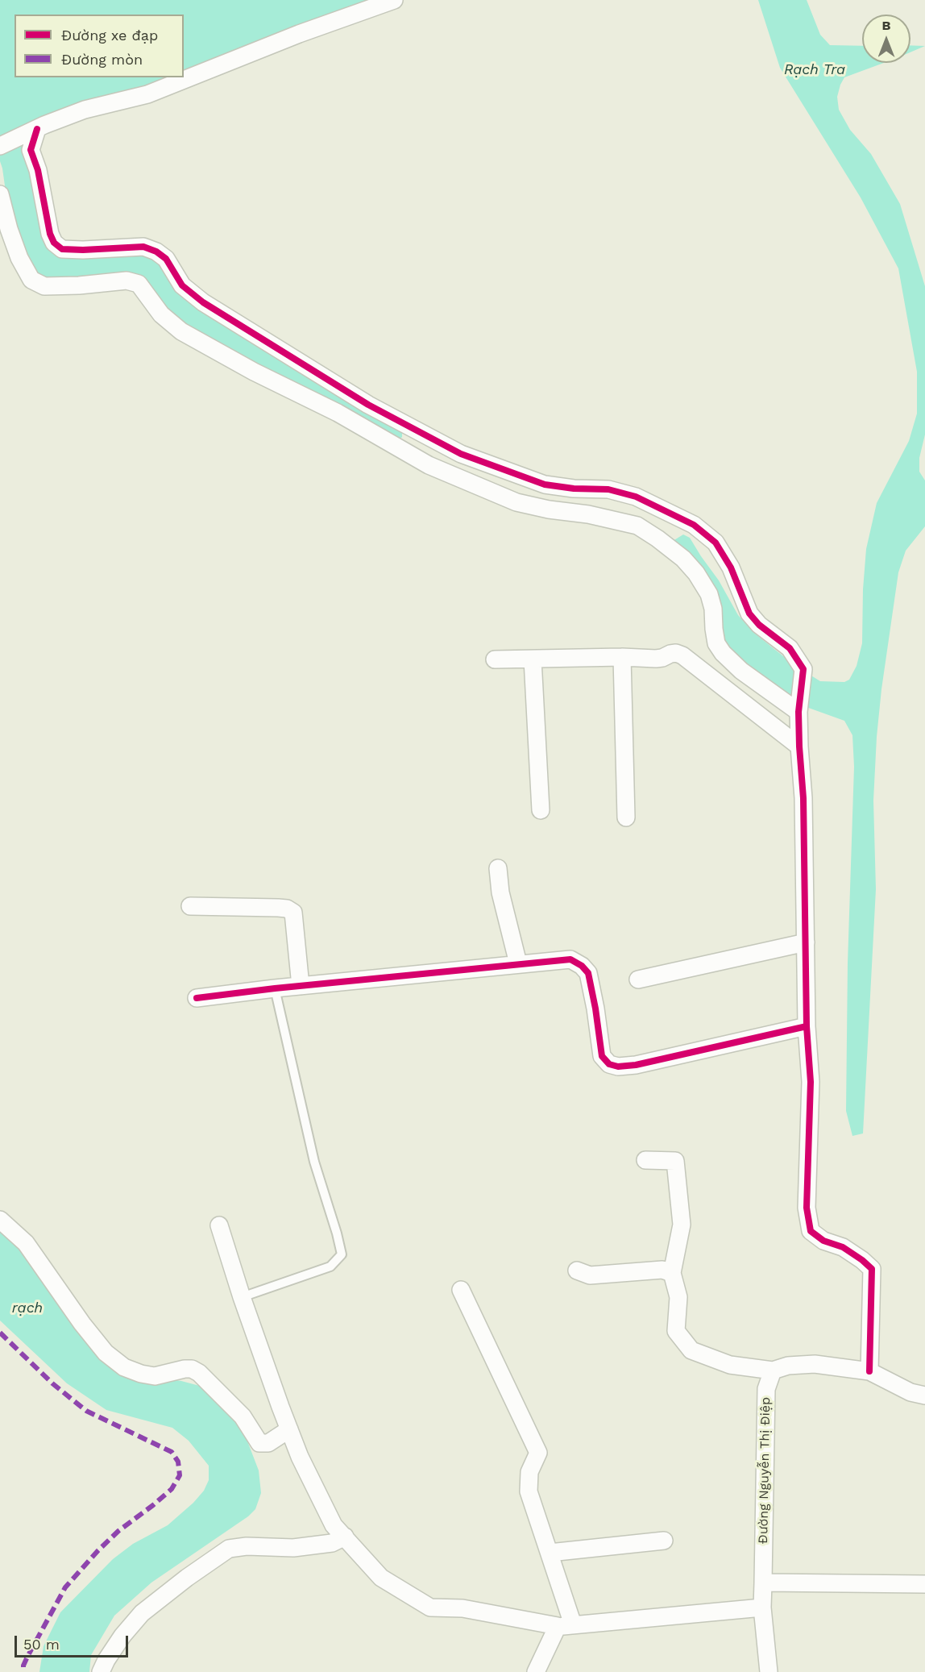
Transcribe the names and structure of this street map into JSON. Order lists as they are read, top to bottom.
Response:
{
  "streets": {
    "street": ["Đường Nguyễn Thị Điệp"]
  },
  "water": ["Rạch Tra", "rạch"],
  "legend": ["Đường xe đạp", "Đường mòn"],
  "scale_bar": "50 m",
  "north": "top"
}
